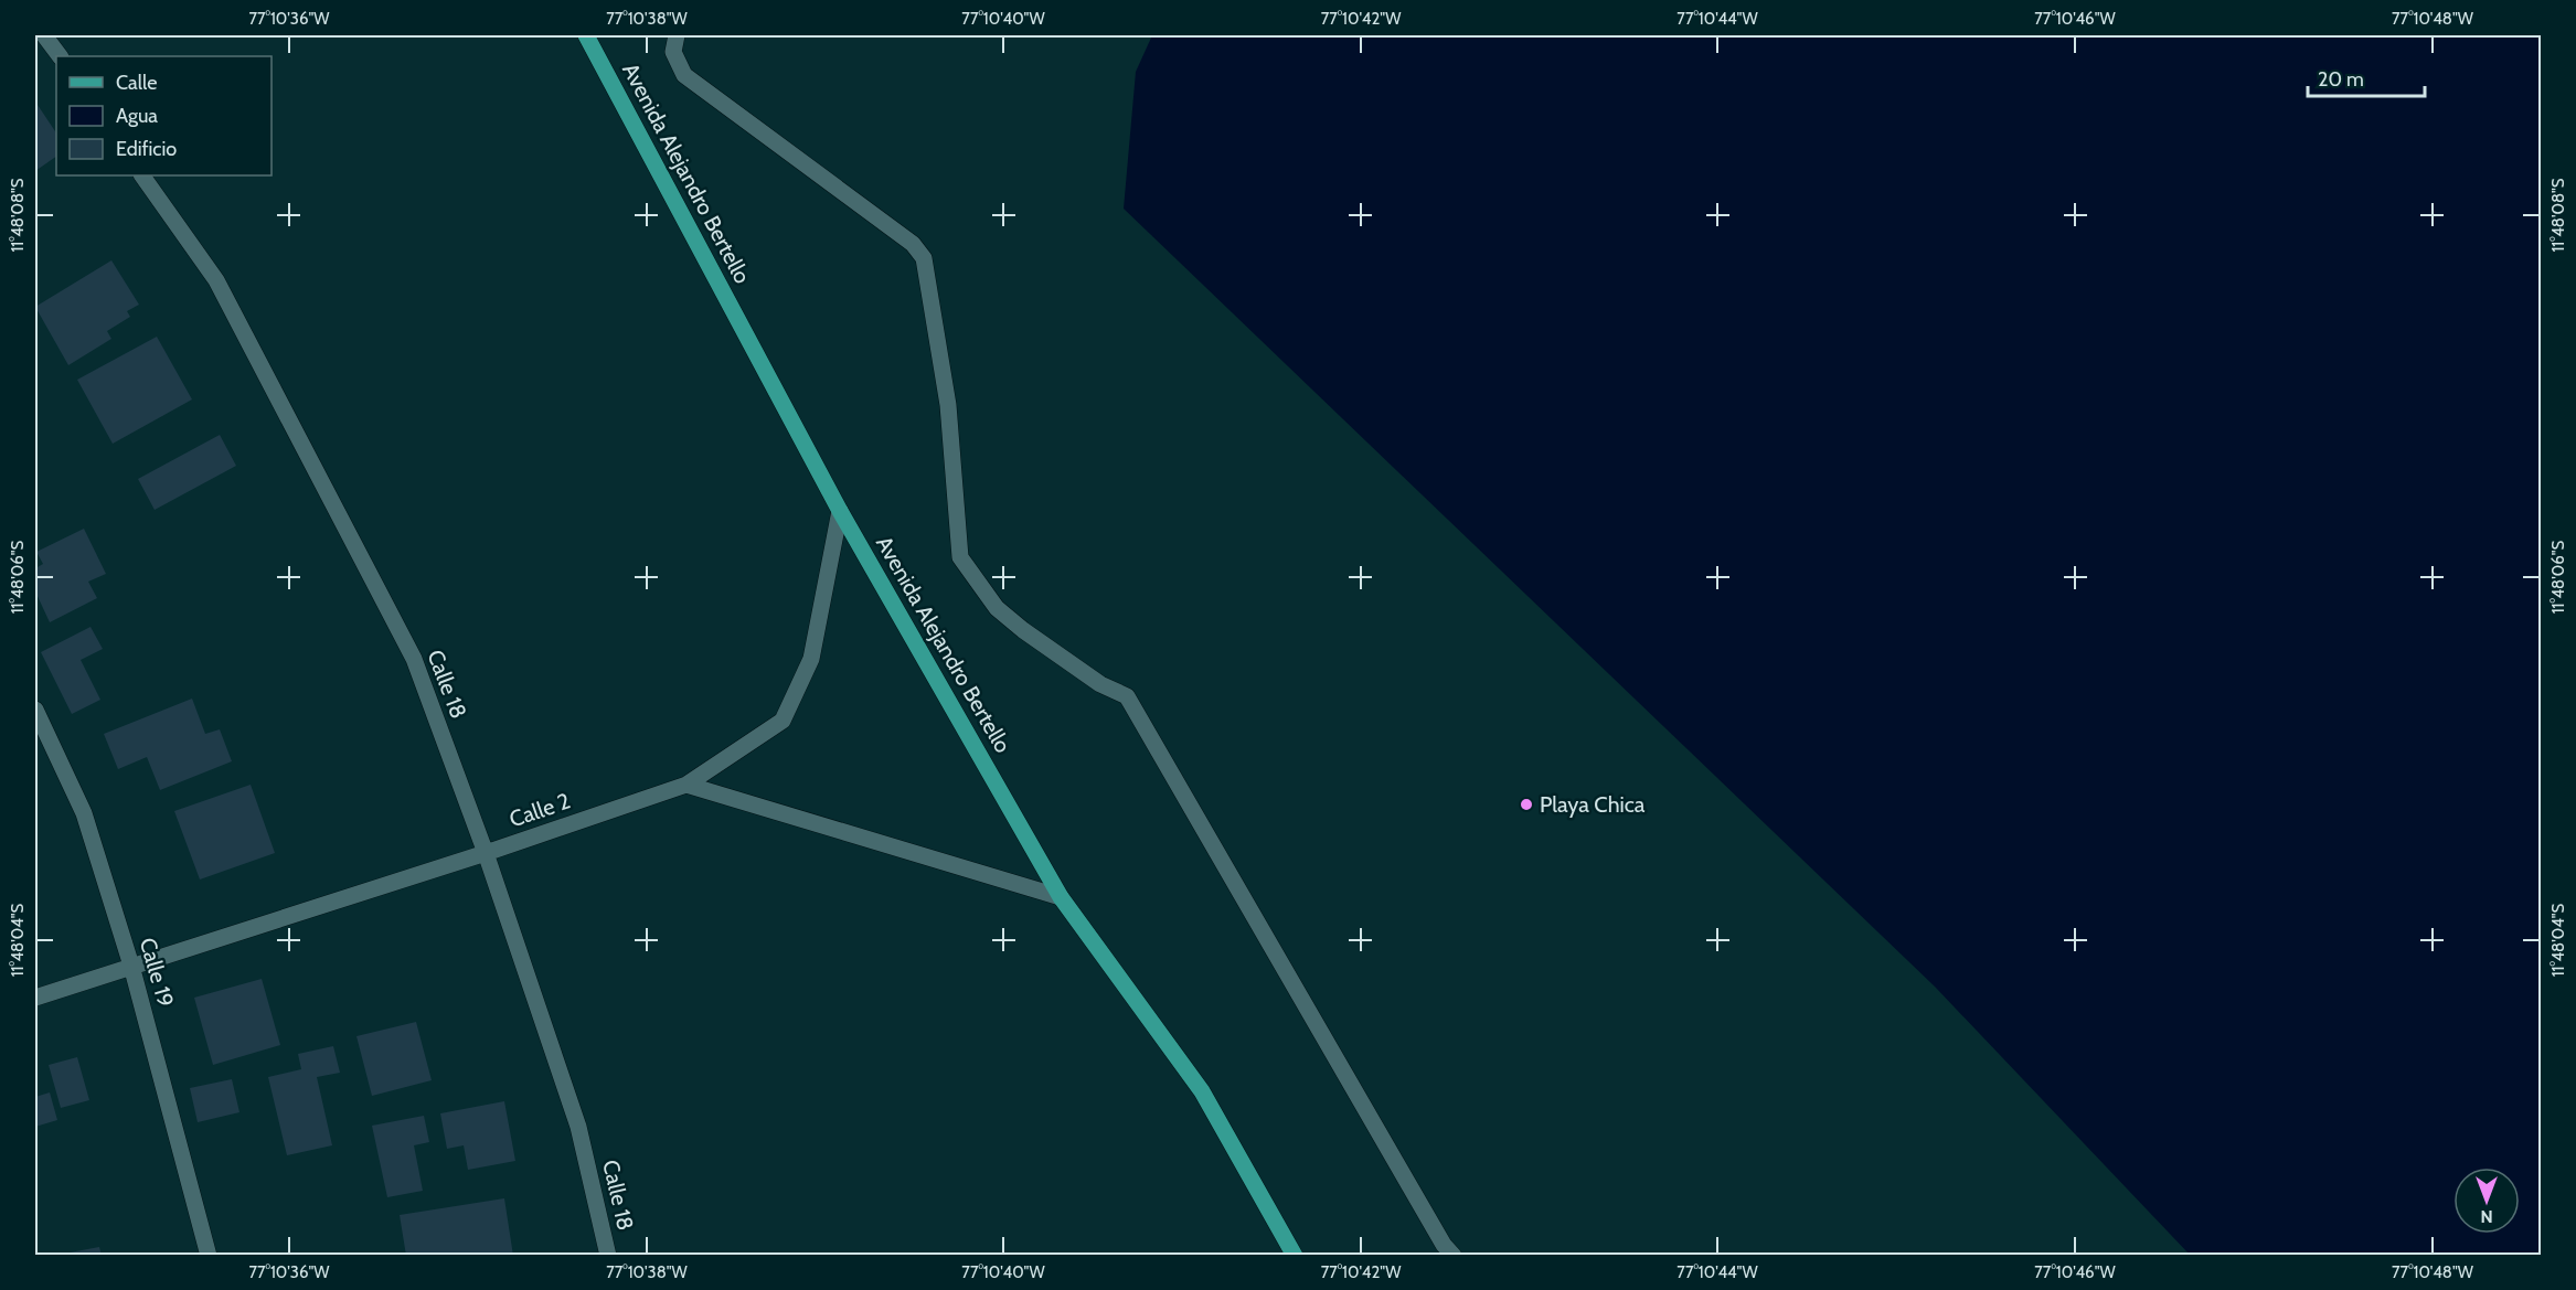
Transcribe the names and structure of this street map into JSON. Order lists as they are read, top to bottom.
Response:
{
  "streets": {
    "main road": ["Avenida Alejandro Bertello"],
    "street": ["Calle 18", "Calle 2", "Calle 19"]
  },
  "crossings": [
    ["Avenida Alejandro Bertello", "Calle 2"],
    ["Calle 18", "Calle 2"],
    ["Calle 2", "Calle 19"]
  ],
  "places": ["Playa Chica"],
  "legend": ["Calle", "Agua", "Edificio"],
  "scale_bar": "20 m",
  "north": "bottom",
  "coordinates": [
    "77°10'36\"W",
    "77°10'38\"W",
    "77°10'40\"W",
    "77°10'42\"W",
    "77°10'44\"W",
    "77°10'46\"W",
    "77°10'48\"W",
    "11°48'08\"S",
    "11°48'06\"S",
    "11°48'04\"S"
  ]
}
